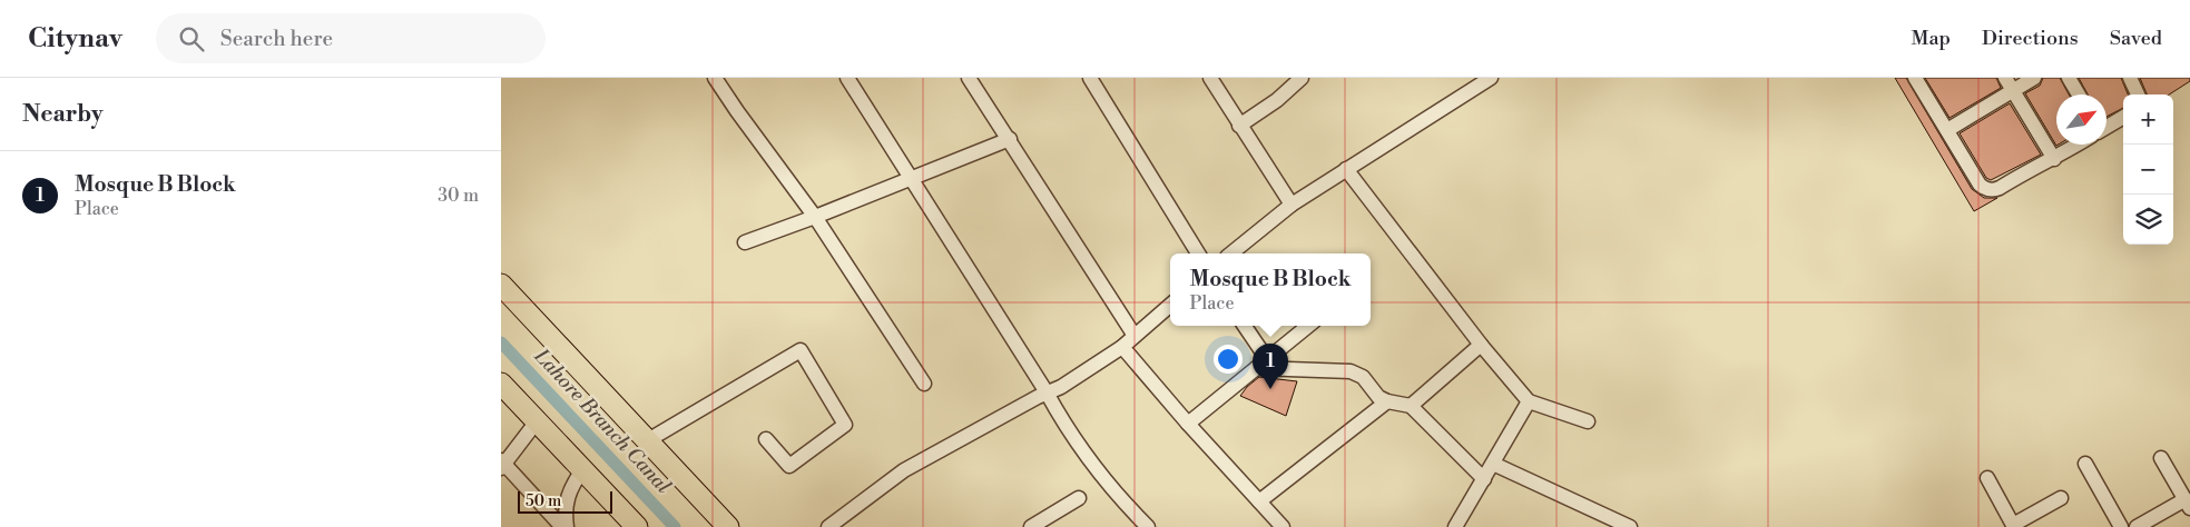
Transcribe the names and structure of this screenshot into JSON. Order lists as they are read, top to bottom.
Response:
{
  "water": ["Lahore Branch Canal"],
  "scale_bar": "50 m",
  "north": "top right",
  "page": {
    "header": "Citynav",
    "search": "Search here",
    "nav": ["Map", "Directions", "Saved"],
    "heading": "Nearby",
    "map_buttons": ["+", "−"],
    "list": [
      {
        "mark": "1",
        "name": "Mosque B Block",
        "note": "Place",
        "value": "30 m"
      }
    ],
    "popup": ["Mosque B Block", "Place"],
    "pins": "1",
    "scale": "50 m"
  }
}
